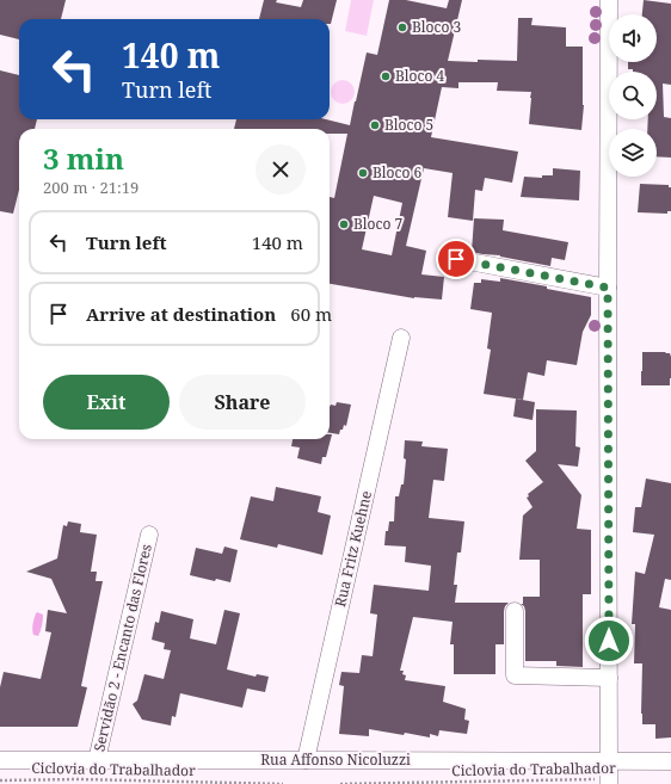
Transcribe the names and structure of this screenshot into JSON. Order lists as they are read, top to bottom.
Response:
{
  "streets": {
    "street": ["Rua Fritz Kuehne", "Servidão 2 - Encanto das Flores", "Rua Affonso Nicoluzzi"],
    "path": ["Ciclovia do Trabalhador"]
  },
  "crossings": [
    ["Rua Fritz Kuehne", "Rua Affonso Nicoluzzi"],
    ["Servidão 2 - Encanto das Flores", "Rua Affonso Nicoluzzi"]
  ],
  "places": [
    "Bloco 3",
    "Bloco 4",
    "Bloco 5",
    "Bloco 6",
    "Bloco 7"
  ],
  "page": {
    "turn": ["140 m", "Turn left"],
    "heading": ["3 min", "200 m · 21:19"],
    "list": [
      {
        "name": "Turn left",
        "value": "140 m"
      },
      {
        "name": "Arrive at destination",
        "value": "60 m"
      }
    ],
    "buttons": ["Exit", "Share"]
  }
}
